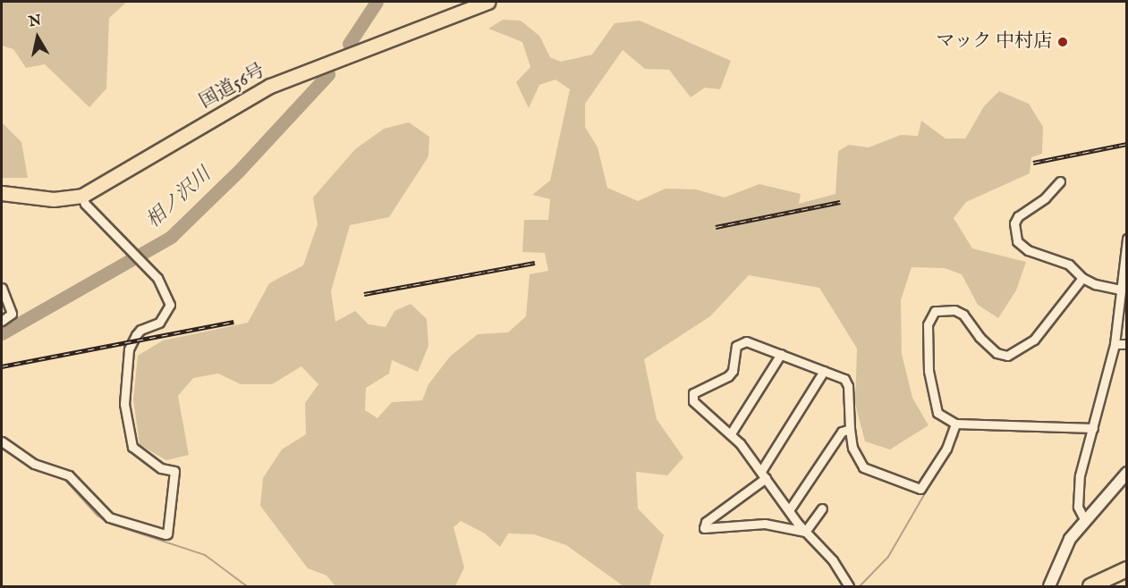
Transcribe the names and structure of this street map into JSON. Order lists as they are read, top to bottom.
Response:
{
  "streets": {
    "highway": ["国道56号"]
  },
  "water": ["相ノ沢川"],
  "places": ["マック 中村店"],
  "north": "top"
}
